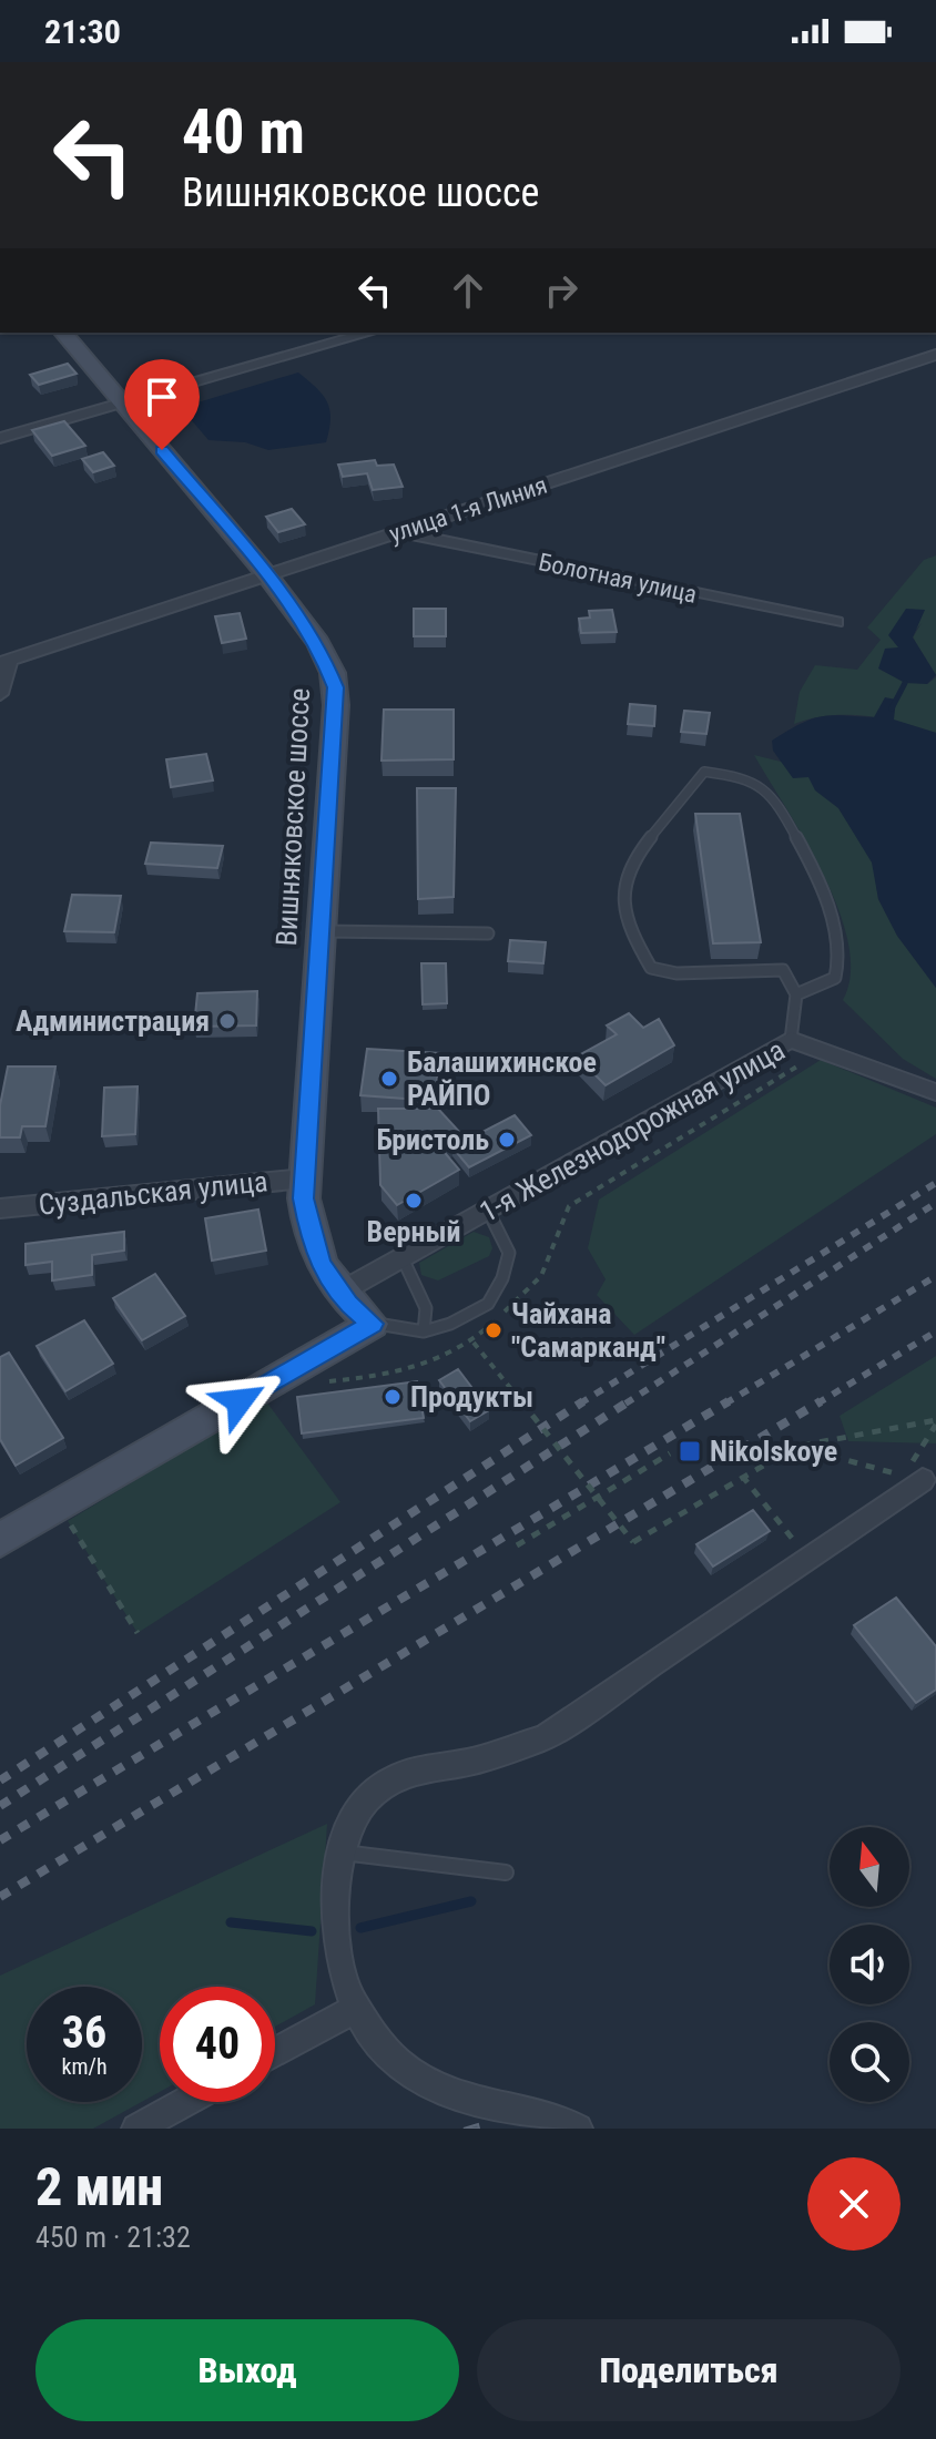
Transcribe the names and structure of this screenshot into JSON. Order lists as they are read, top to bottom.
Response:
{
  "streets": {
    "street": [
      "улица 1-я Линия",
      "Болотная улица",
      "Вишняковское шоссе",
      "1-я Железнодорожная улица",
      "Суздальская улица"
    ]
  },
  "crossings": [
    ["улица 1-я Линия", "Болотная улица"],
    ["улица 1-я Линия", "Вишняковское шоссе"],
    ["Вишняковское шоссе", "1-я Железнодорожная улица"],
    ["Вишняковское шоссе", "Суздальская улица"]
  ],
  "places": {
    "other": [
      "Администрация",
      "Балашихинское РАЙПО",
      "Бристоль",
      "Верный",
      "Чайхана \"Самарканд\"",
      "Продукты"
    ],
    "transit": ["Nikolskoye"]
  },
  "north": "top",
  "page": {
    "status": "21:30",
    "turn": ["40 m", "Вишняковское шоссе"],
    "speed": "36 km/h",
    "limit": "40",
    "heading": ["2 мин", "450 m · 21:32"],
    "buttons": ["Выход", "Поделиться"]
  }
}
